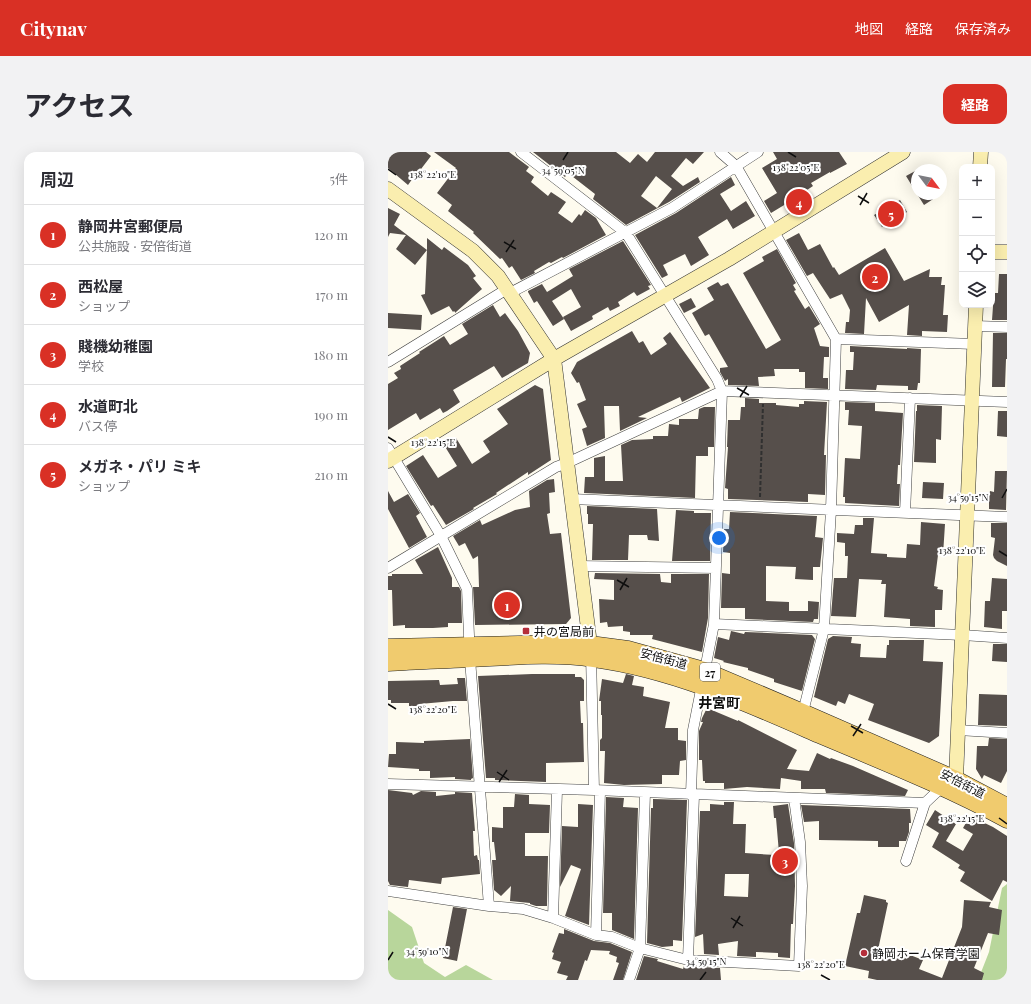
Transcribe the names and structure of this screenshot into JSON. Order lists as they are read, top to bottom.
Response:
{
  "streets": {
    "main road": ["安倍街道", "27"]
  },
  "districts": ["井宮町"],
  "places": {
    "transit": ["井の宮局前"],
    "other": ["静岡ホーム保育学園"]
  },
  "north": "bottom right",
  "page": {
    "header": "Citynav",
    "nav": ["地図", "経路", "保存済み"],
    "title": "アクセス",
    "buttons": "経路",
    "heading": ["周辺", "5件"],
    "map_buttons": ["+", "−"],
    "pins": [
      "4",
      "5",
      "2",
      "1",
      "3"
    ],
    "list": [
      {
        "mark": "1",
        "name": "静岡井宮郵便局",
        "note": "公共施設 · 安倍街道",
        "value": "120 m"
      },
      {
        "mark": "2",
        "name": "西松屋",
        "note": "ショップ",
        "value": "170 m"
      },
      {
        "mark": "3",
        "name": "賤機幼稚園",
        "note": "学校",
        "value": "180 m"
      },
      {
        "mark": "4",
        "name": "水道町北",
        "note": "バス停",
        "value": "190 m"
      },
      {
        "mark": "5",
        "name": "メガネ・パリ ミキ",
        "note": "ショップ",
        "value": "210 m"
      }
    ]
  },
  "coordinates": [
    "138°22'05\"E",
    "34°59'05\"N",
    "138°22'10\"E",
    "138°22'15\"E",
    "34°59'15\"N",
    "138°22'20\"E",
    "34°59'10\"N"
  ]
}
